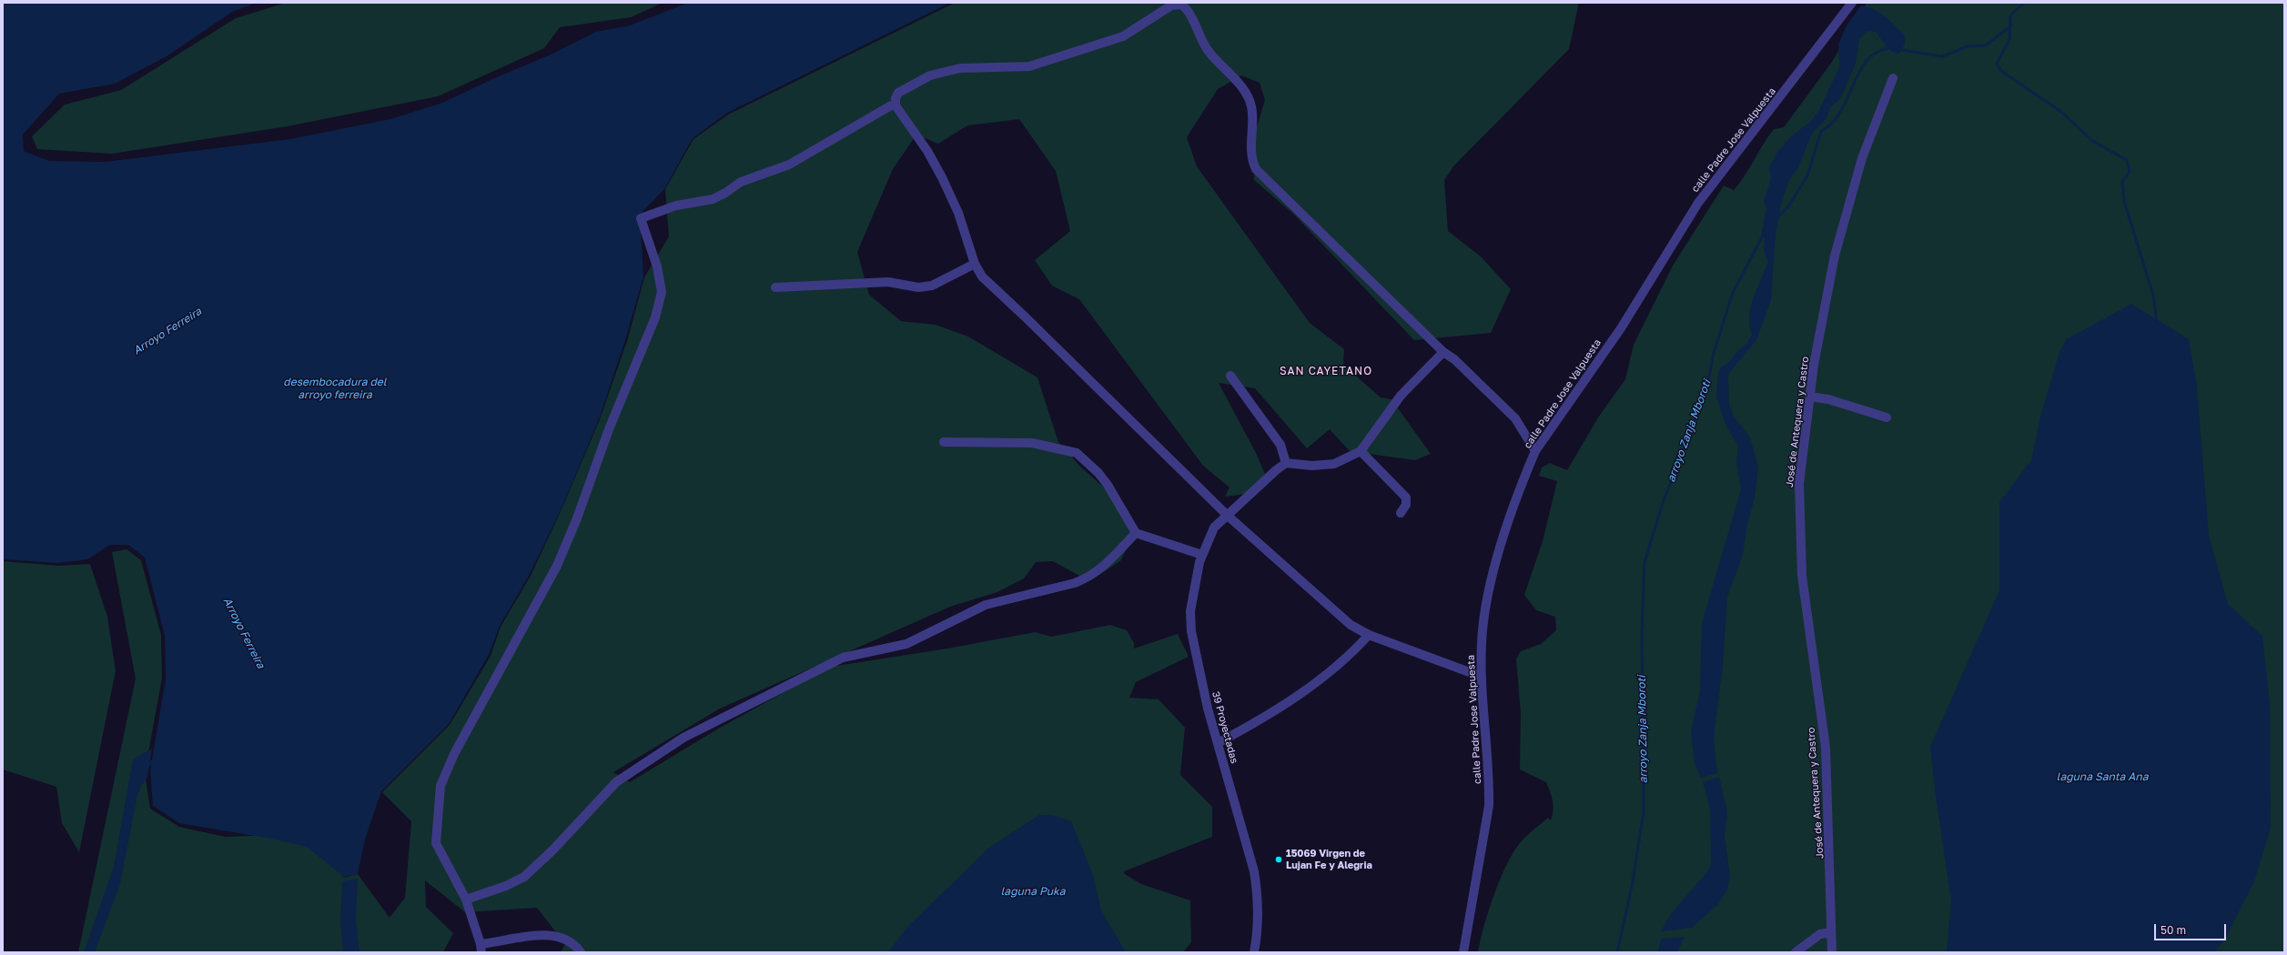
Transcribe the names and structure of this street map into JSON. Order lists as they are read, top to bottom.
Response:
{
  "streets": {
    "street": ["calle Padre Jose Valpuesta", "José de Antequera y Castro", "39 Proyectadas"]
  },
  "districts": ["SAN CAYETANO"],
  "water": [
    "Arroyo Ferreira",
    "desembocadura del arroyo ferreira",
    "arroyo Zanja Mboroti",
    "laguna Santa Ana",
    "laguna Puka"
  ],
  "places": ["15069 Virgen de Lujan Fe y Alegria"],
  "scale_bar": "50 m"
}
